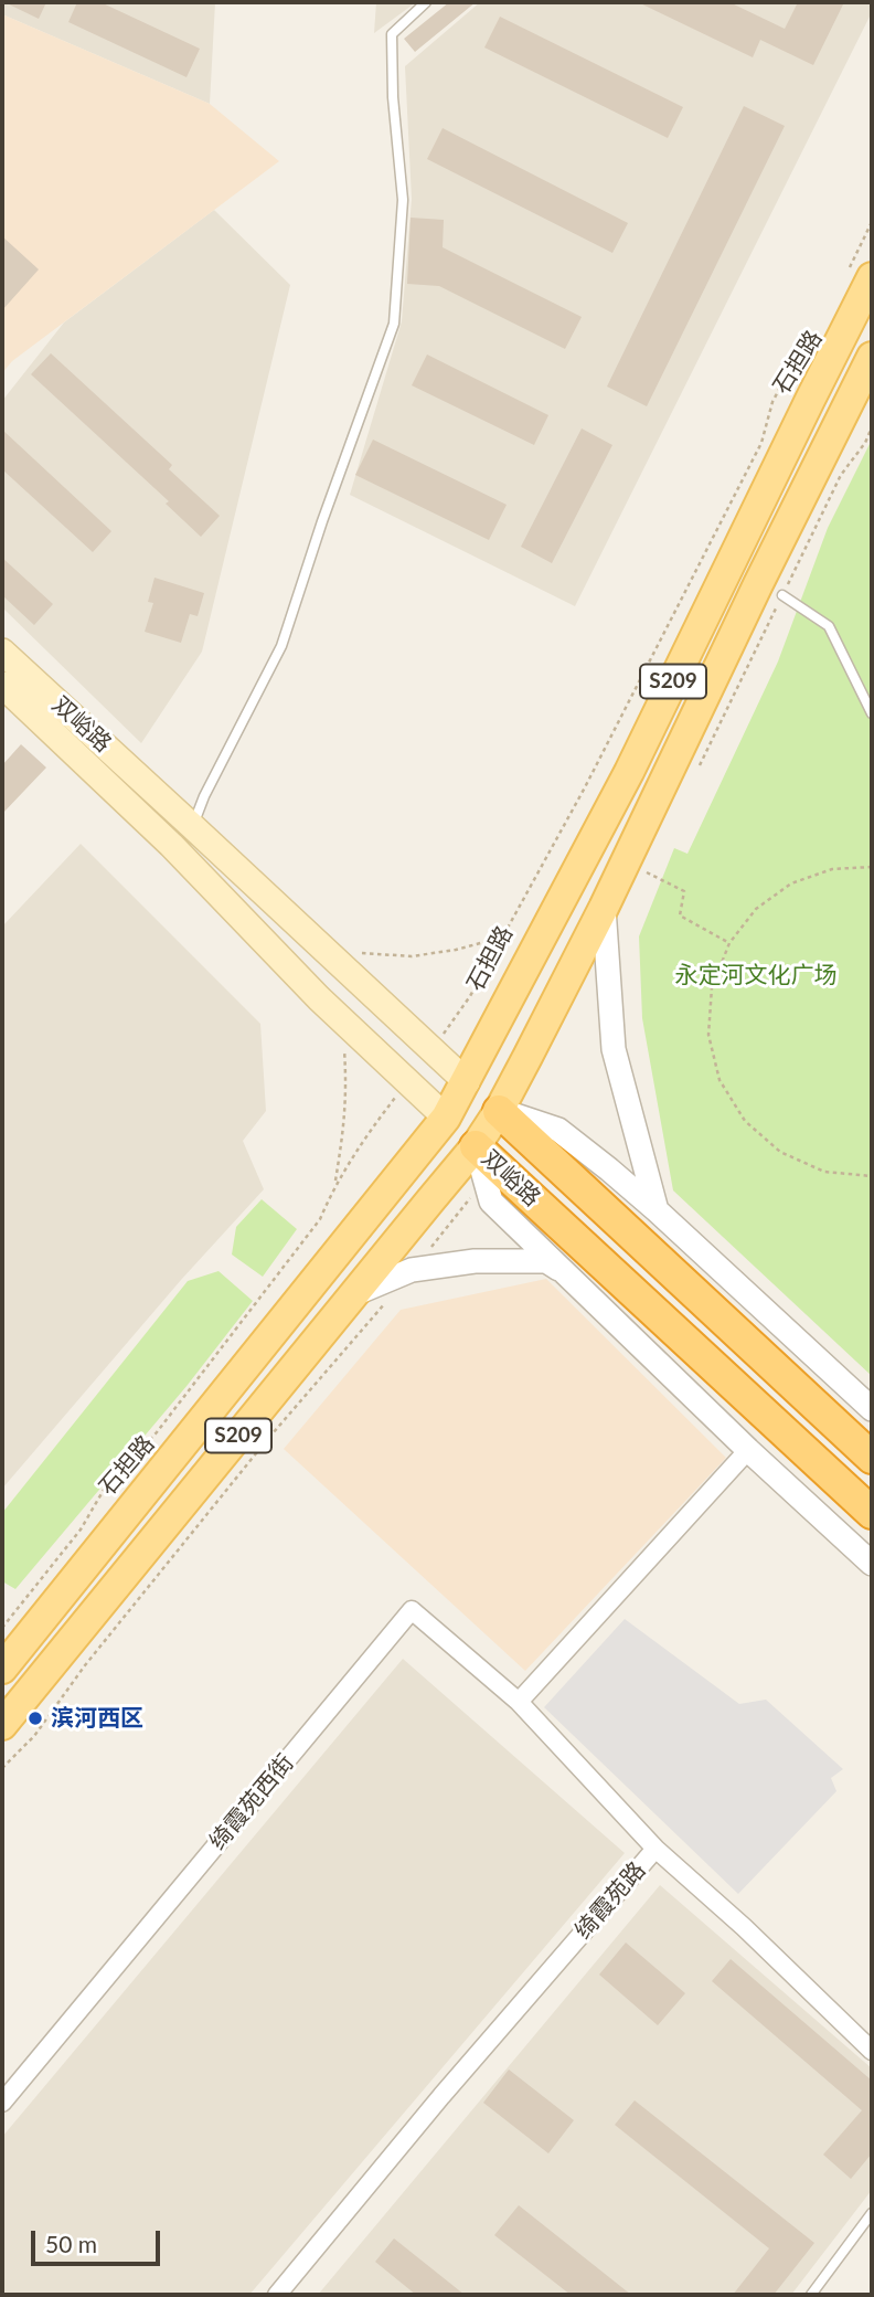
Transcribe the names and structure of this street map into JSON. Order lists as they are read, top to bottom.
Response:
{
  "streets": {
    "highway": ["双峪路"],
    "main road": ["石担路", "S209"],
    "street": ["绮霞苑西街", "绮霞苑路"]
  },
  "crossings": [
    ["石担路", "双峪路"],
    ["S209", "双峪路"],
    ["绮霞苑西街", "绮霞苑路"]
  ],
  "parks": ["永定河文化广场"],
  "places": ["滨河西区"],
  "scale_bar": "50 m"
}
